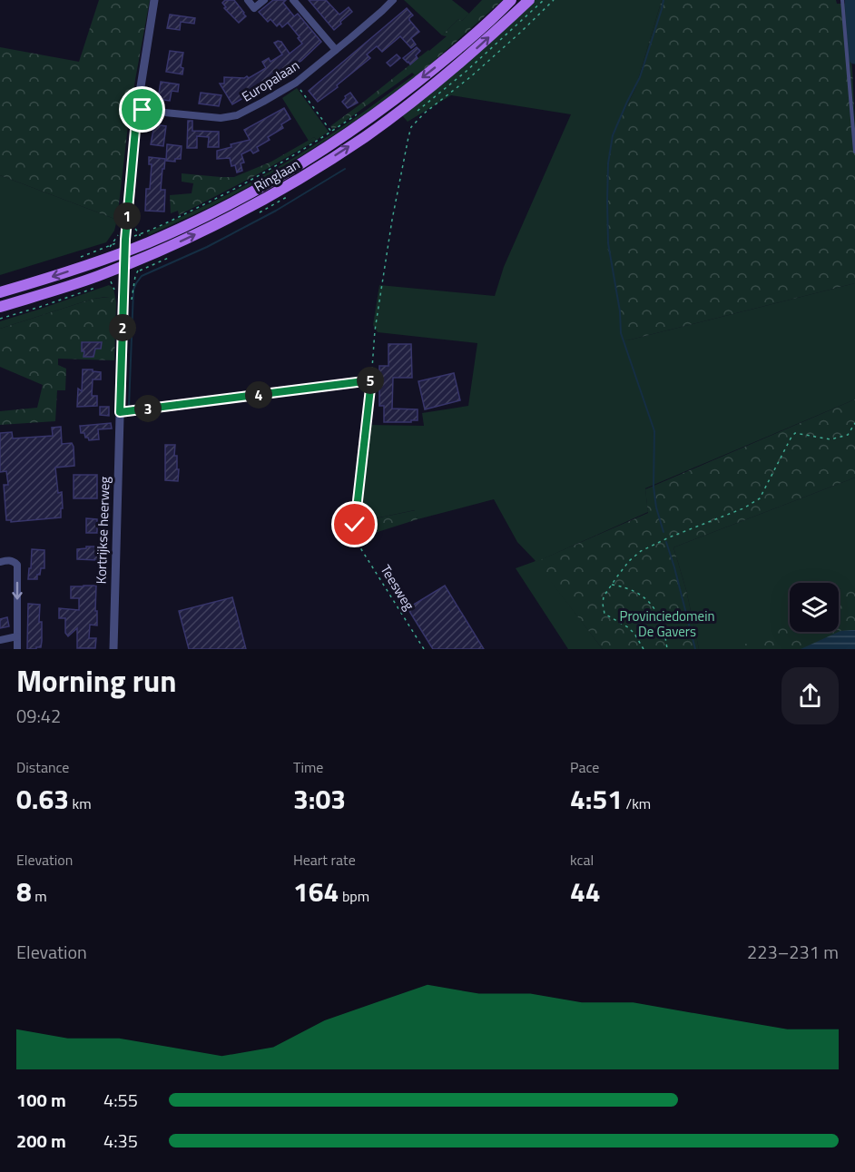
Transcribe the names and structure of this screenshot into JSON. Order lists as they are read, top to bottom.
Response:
{
  "streets": {
    "main road": ["Ringlaan"],
    "street": ["Europalaan", "Kortrijkse heerweg"],
    "path": ["Teesweg"]
  },
  "crossings": [
    ["Europalaan", "Kortrijkse heerweg"],
    ["Ringlaan", "Kortrijkse heerweg"]
  ],
  "parks": ["Provinciedomein De Gavers"],
  "page": {
    "pins": [
      "1",
      "2",
      "5",
      "4",
      "3"
    ],
    "heading": ["Morning run", "09:42"],
    "stats": [
      ["Distance", "0.63 km"],
      ["Time", "3:03"],
      ["Pace", "4:51 /km"],
      ["Elevation", "8 m"],
      ["Heart rate", "164 bpm"],
      ["kcal", "44"]
    ],
    "chart": ["Elevation", "223–231 m"],
    "list": [
      {
        "name": "100 m",
        "note": "4:55"
      },
      {
        "name": "200 m",
        "note": "4:35"
      }
    ]
  }
}
